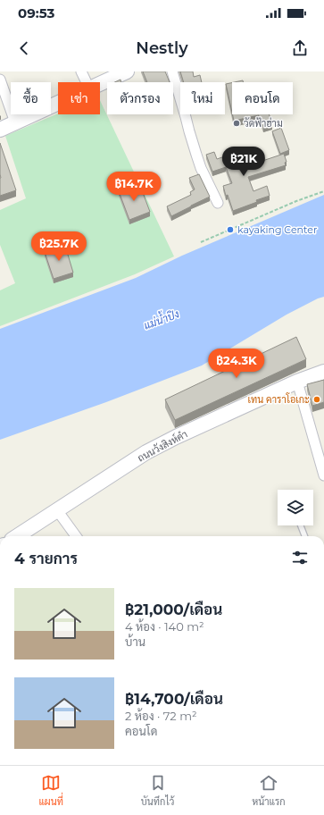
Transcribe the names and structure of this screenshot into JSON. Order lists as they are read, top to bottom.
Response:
{
  "streets": {
    "street": ["ถนนวังสิงห์คำ"]
  },
  "water": ["แม่น้ำปิง"],
  "places": ["วัดฟ้าฮ่าม", "kayaking Center", "เทน คาราโอเกะ"],
  "page": {
    "status": "09:53",
    "header": "Nestly",
    "chip": [
      "ซื้อ",
      "เช่า",
      "ตัวกรอง",
      "ใหม่",
      "คอนโด"
    ],
    "price": [
      "฿21K",
      "฿14.7K",
      "฿25.7K",
      "฿24.3K"
    ],
    "heading": "4 รายการ",
    "list": [
      {
        "name": "฿21,000/เดือน",
        "note": "4 ห้อง · 140 m² · บ้าน"
      },
      {
        "name": "฿14,700/เดือน",
        "note": "2 ห้อง · 72 m² · คอนโด"
      }
    ],
    "tabs": ["แผนที่", "บันทึกไว้", "หน้าแรก"]
  }
}
